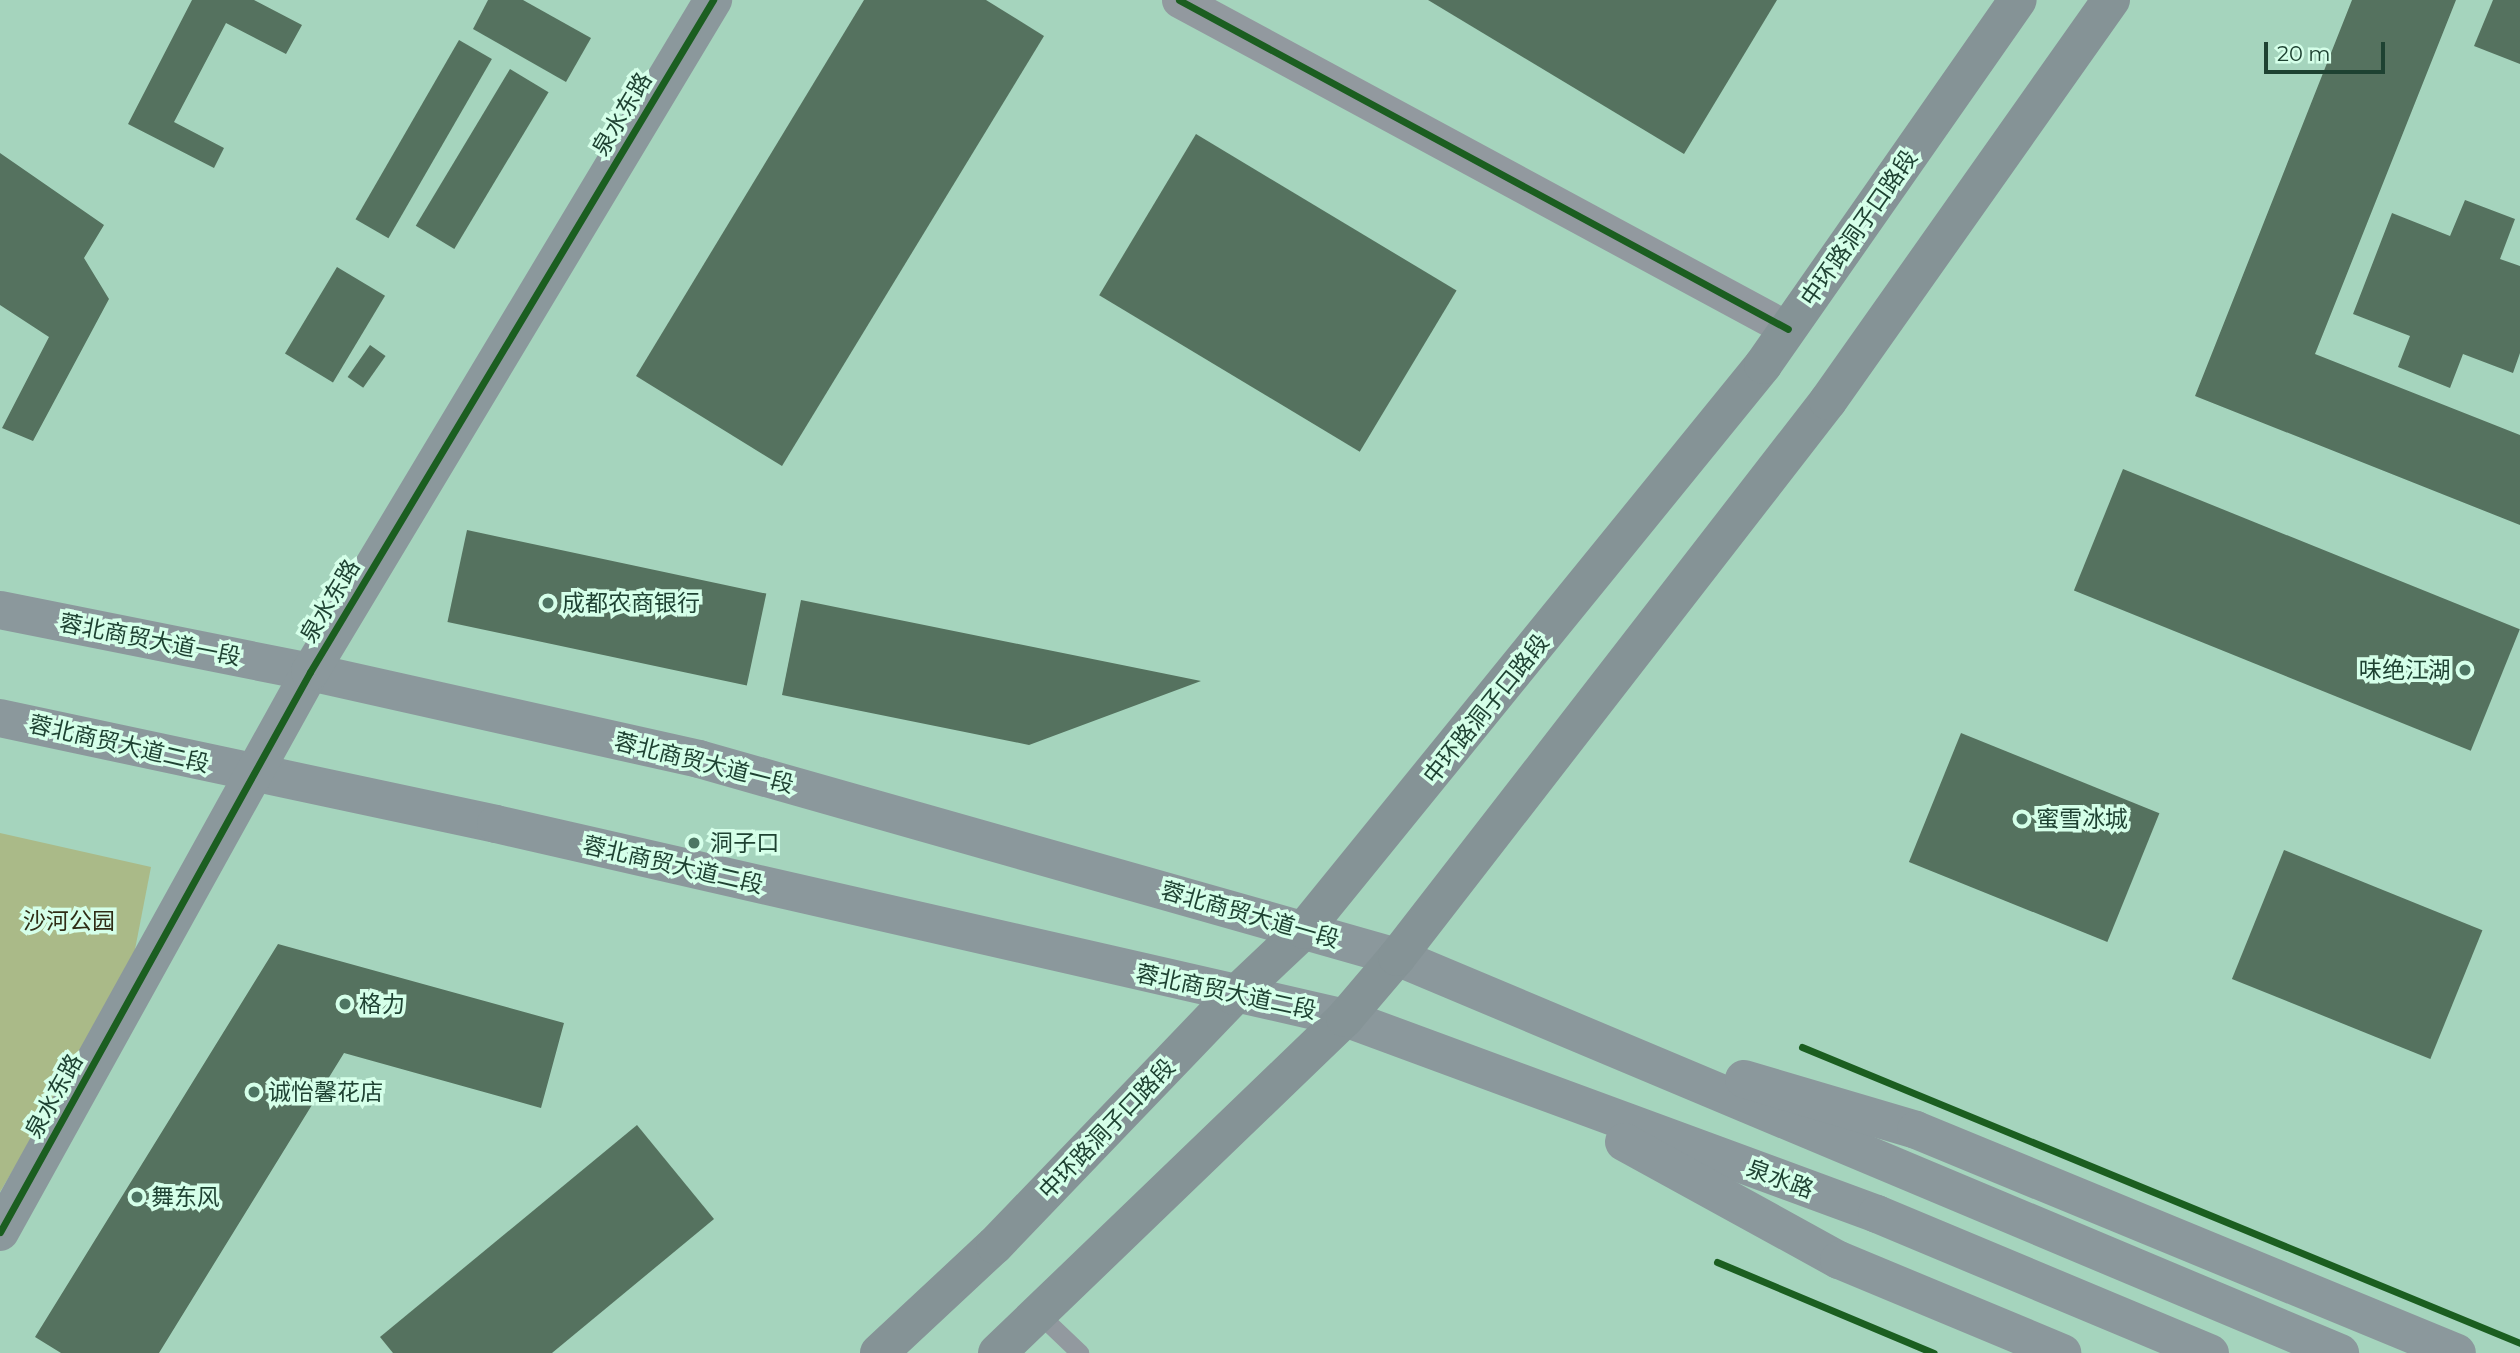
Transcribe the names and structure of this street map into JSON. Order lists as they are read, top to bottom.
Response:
{
  "streets": {
    "main road": [
      "泉水东路",
      "中环路洞子口路段",
      "蓉北商贸大道一段",
      "蓉北商贸大道二段",
      "泉水路"
    ]
  },
  "crossings": [
    ["泉水东路", "蓉北商贸大道一段"],
    ["泉水东路", "蓉北商贸大道二段"],
    ["中环路洞子口路段", "蓉北商贸大道一段"],
    ["中环路洞子口路段", "蓉北商贸大道二段"],
    ["蓉北商贸大道二段", "泉水路"]
  ],
  "parks": ["沙河公园"],
  "places": [
    "成都农商银行",
    "味绝江湖",
    "蜜雪冰城",
    "洞子口",
    "格力",
    "诚怡馨花店",
    "舞东风"
  ],
  "scale_bar": "20 m"
}
